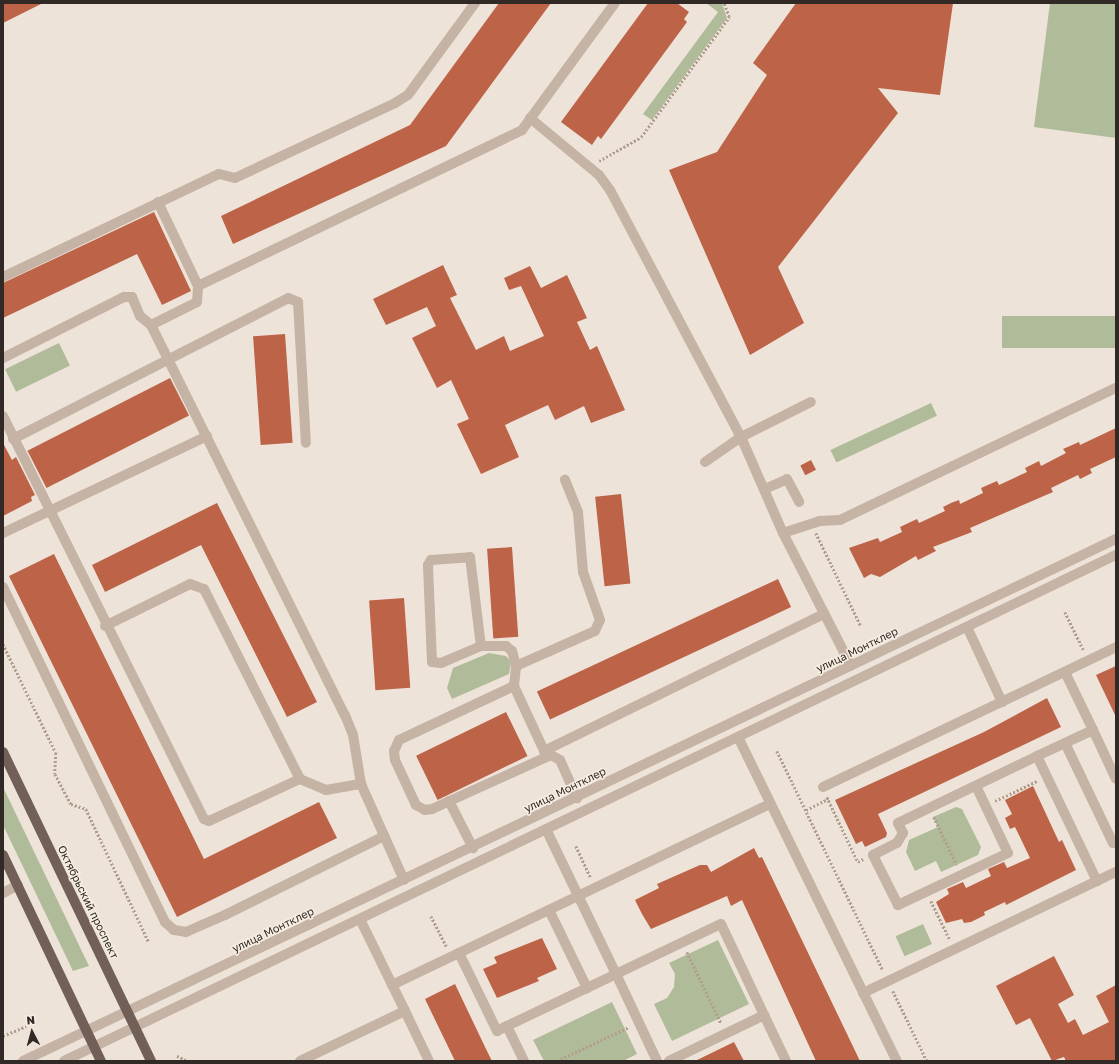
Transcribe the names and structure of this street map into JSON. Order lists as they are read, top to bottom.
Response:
{
  "streets": {
    "main road": ["Октябрьский проспект"],
    "street": ["улица Монтклер"]
  },
  "crossings": [
    ["улица Монтклер", "Октябрьский проспект"]
  ],
  "north": "top"
}
